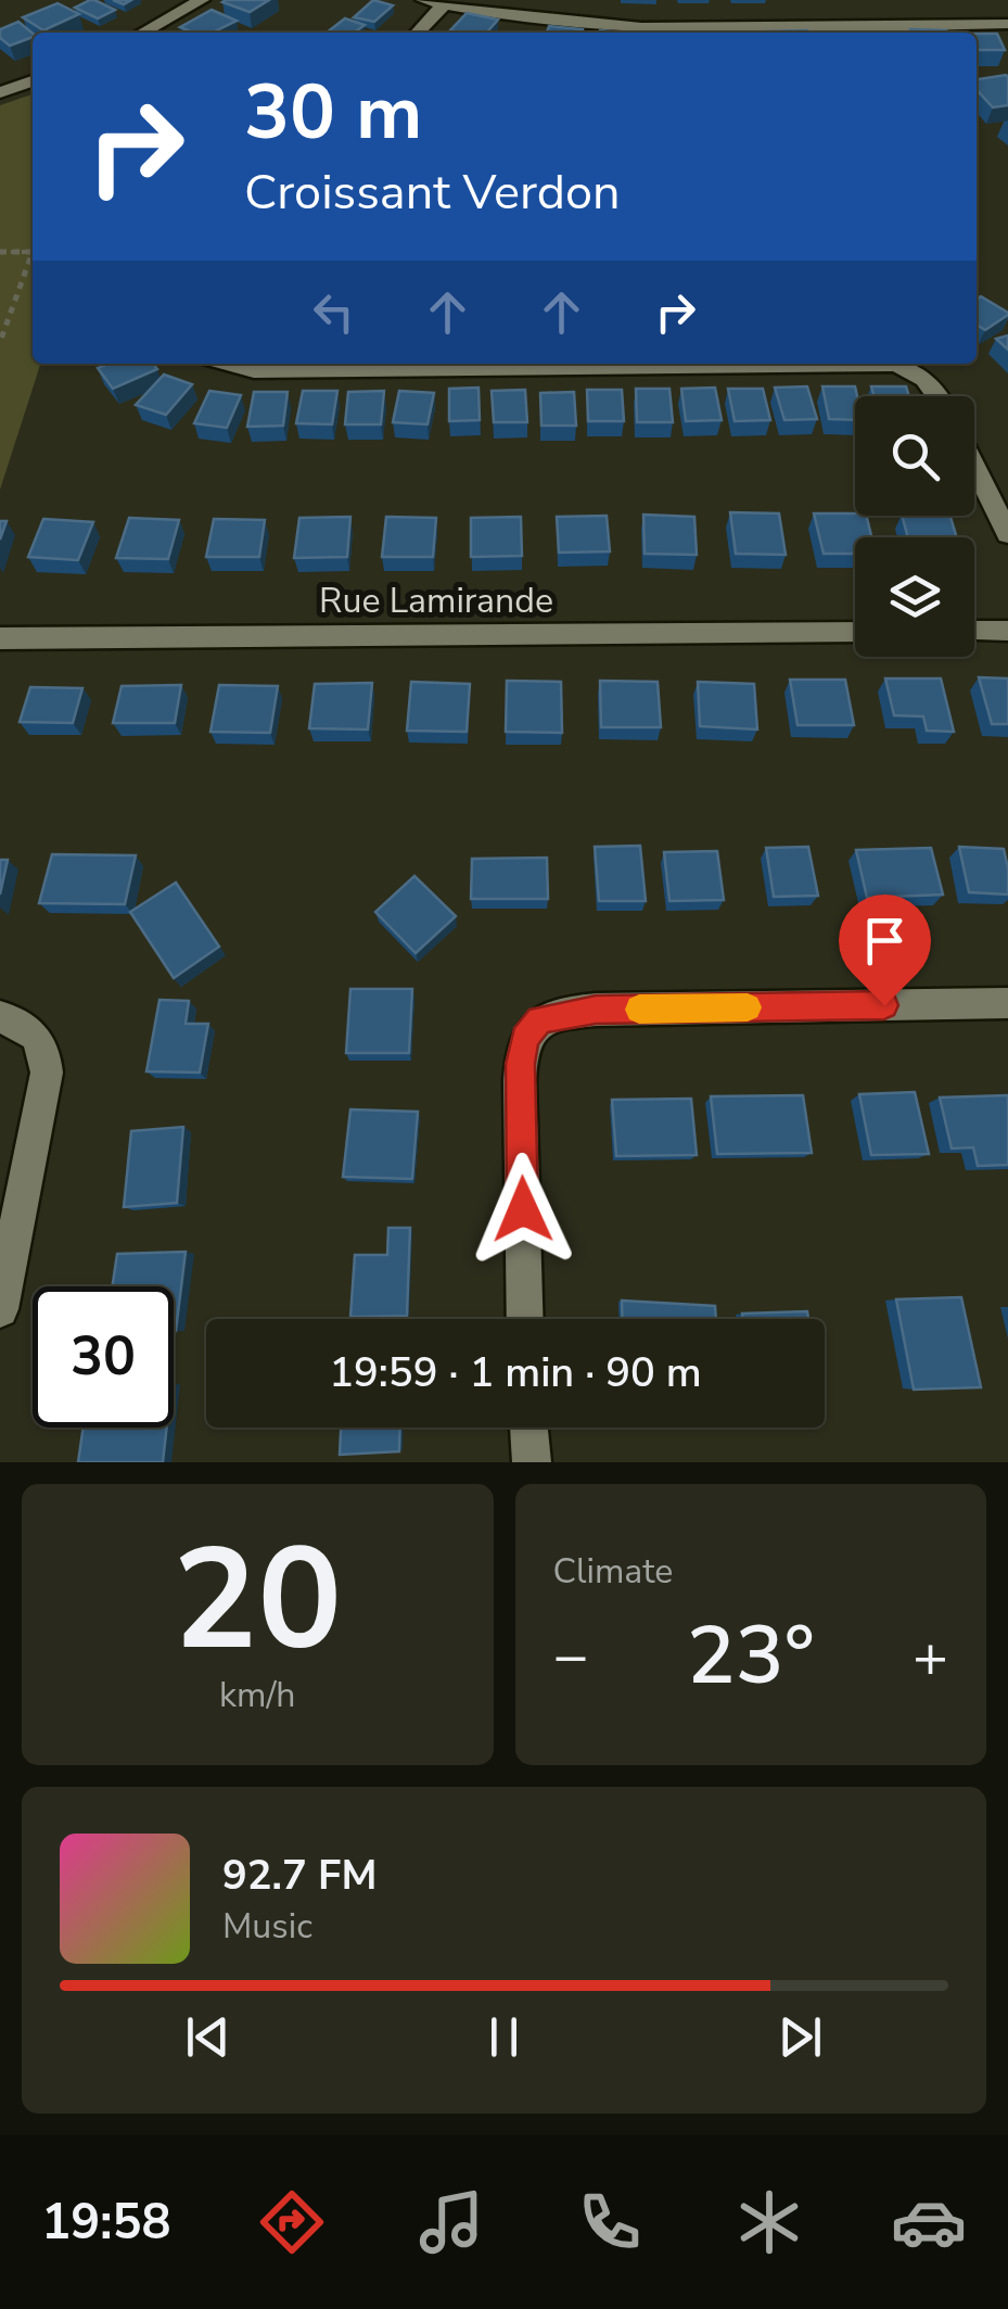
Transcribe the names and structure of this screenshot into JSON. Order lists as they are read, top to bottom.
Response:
{
  "streets": {
    "street": ["Rue Lamirande"]
  },
  "page": {
    "turn": ["30 m", "Croissant Verdon"],
    "limit": "30",
    "trip": "19:59 · 1 min · 90 m",
    "tile": [
      ["20", "km/h"],
      "Climate"
    ],
    "heat": ["−", "23°", "+"],
    "song": ["92.7 FM", "Music"],
    "tabs": "19:58"
  }
}
